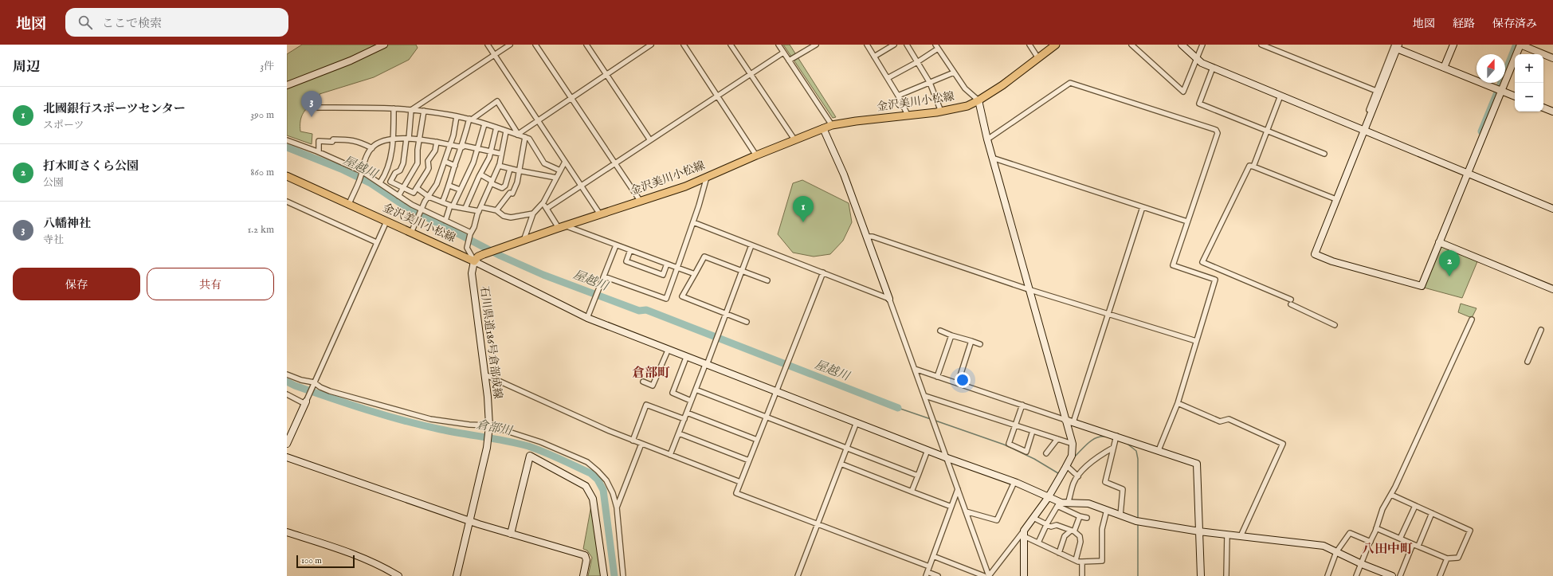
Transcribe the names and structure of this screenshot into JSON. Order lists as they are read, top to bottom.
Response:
{
  "streets": {
    "main road": ["金沢美川小松線"],
    "street": ["石川県道186号倉部成線"]
  },
  "crossings": [
    ["金沢美川小松線", "石川県道186号倉部成線"]
  ],
  "districts": ["倉部町", "八田中町"],
  "water": ["屋越川", "倉部川"],
  "scale_bar": "100 m",
  "north": "top",
  "page": {
    "header": "地図",
    "search": "ここで検索",
    "nav": ["地図", "経路", "保存済み"],
    "heading": ["周辺", "3件"],
    "map_buttons": ["+", "−"],
    "list": [
      {
        "mark": "1",
        "name": "北國銀行スポーツセンター",
        "note": "スポーツ",
        "value": "390 m"
      },
      {
        "mark": "2",
        "name": "打木町さくら公園",
        "note": "公園",
        "value": "860 m"
      },
      {
        "mark": "3",
        "name": "八幡神社",
        "note": "寺社",
        "value": "1.2 km"
      }
    ],
    "pins": ["3", "1", "2"],
    "buttons": ["保存", "共有"],
    "scale": "100 m"
  }
}
